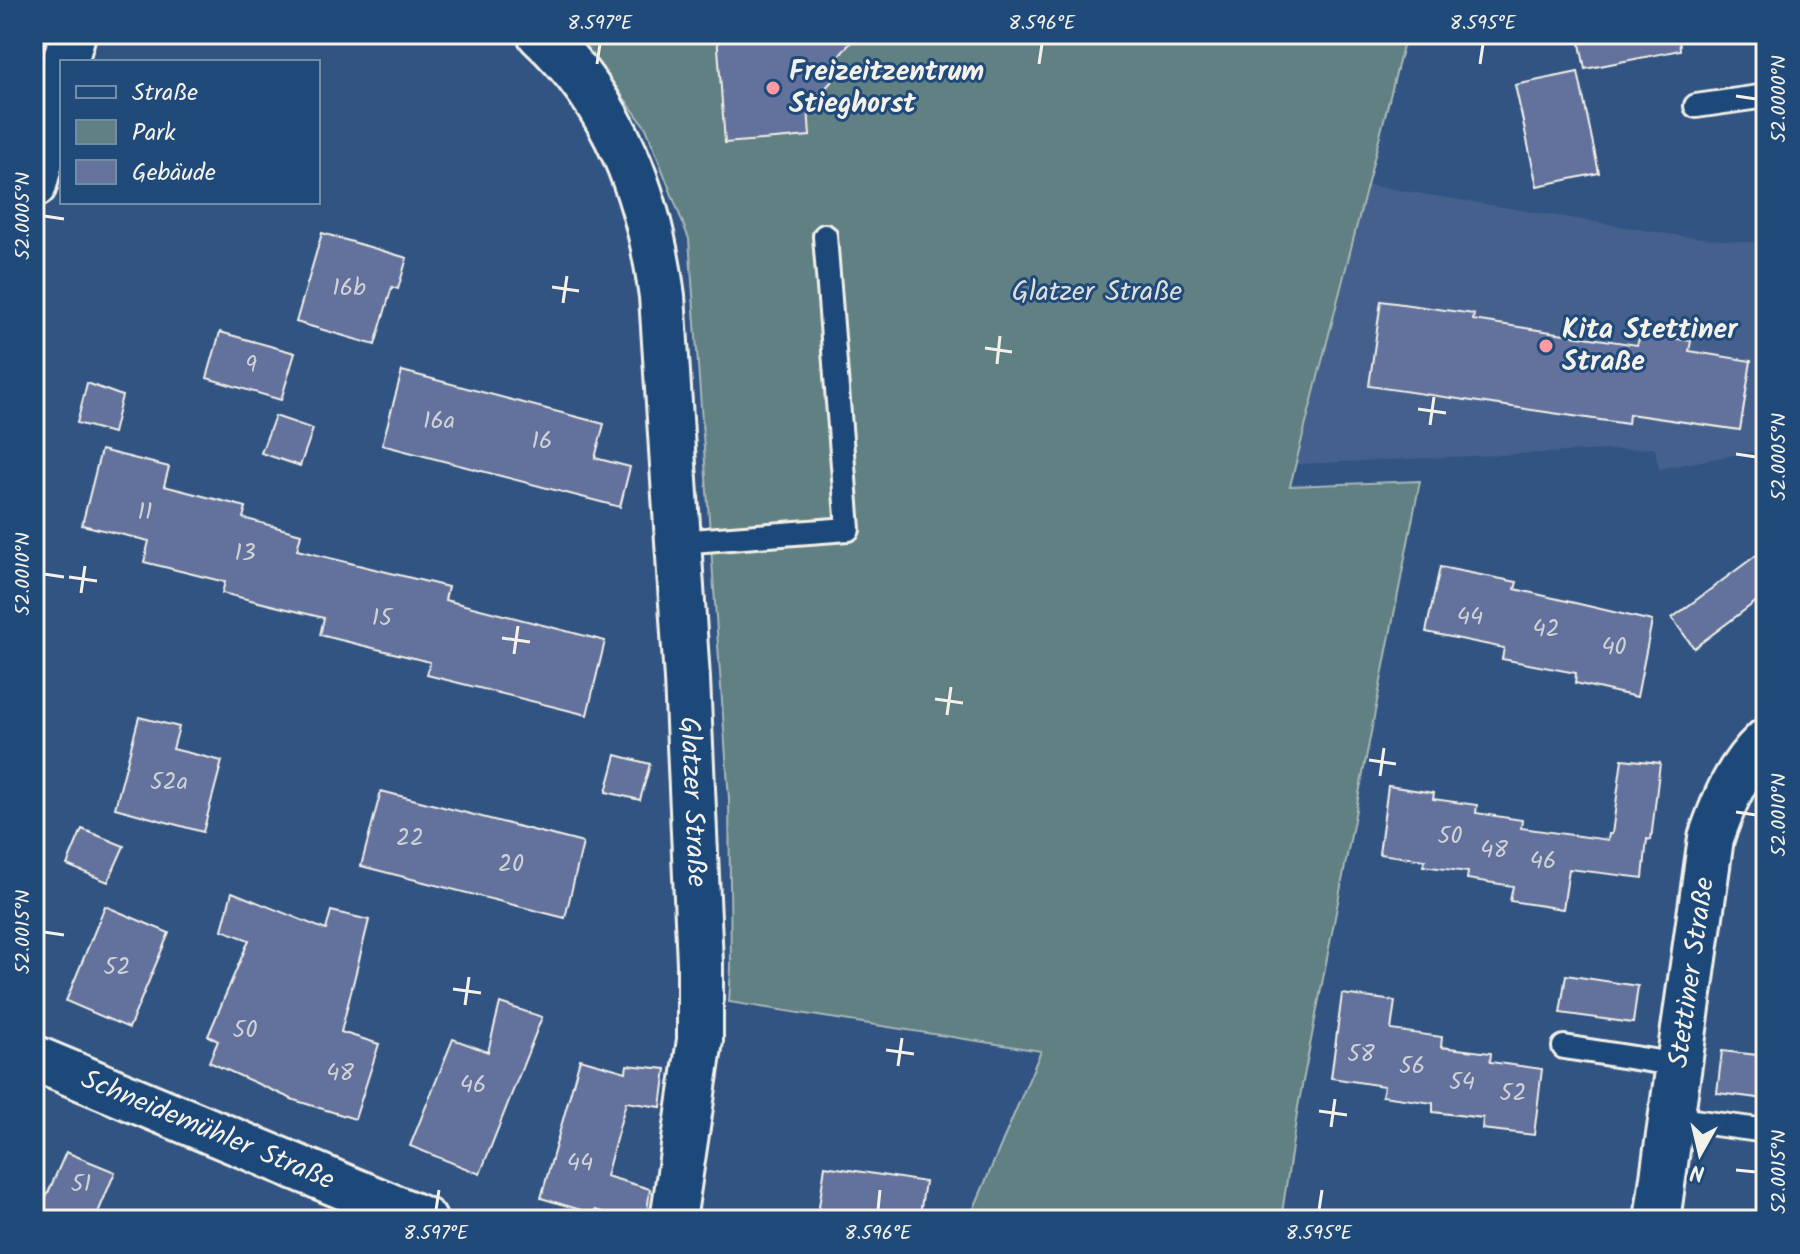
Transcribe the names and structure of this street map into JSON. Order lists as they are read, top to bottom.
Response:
{
  "streets": {
    "street": ["Glatzer Straße", "Stettiner Straße", "Schneidemühler Straße"]
  },
  "parks": ["Glatzer Straße"],
  "places": ["Freizeitzentrum Stieghorst", "Kita Stettiner Straße"],
  "house_numbers": [
    "16b",
    "9",
    "16a",
    "16",
    "11",
    "13",
    "44",
    "15",
    "42",
    "40",
    "52a",
    "50",
    "22",
    "48",
    "46",
    "20",
    "52",
    "50",
    "58",
    "56",
    "48",
    "54",
    "46",
    "52",
    "44",
    "51"
  ],
  "legend": ["Straße", "Park", "Gebäude"],
  "north": "bottom",
  "coordinates": [
    "8.597°E",
    "8.596°E",
    "8.595°E",
    "52.0000°N",
    "52.0005°N",
    "52.0010°N",
    "52.0015°N"
  ]
}
